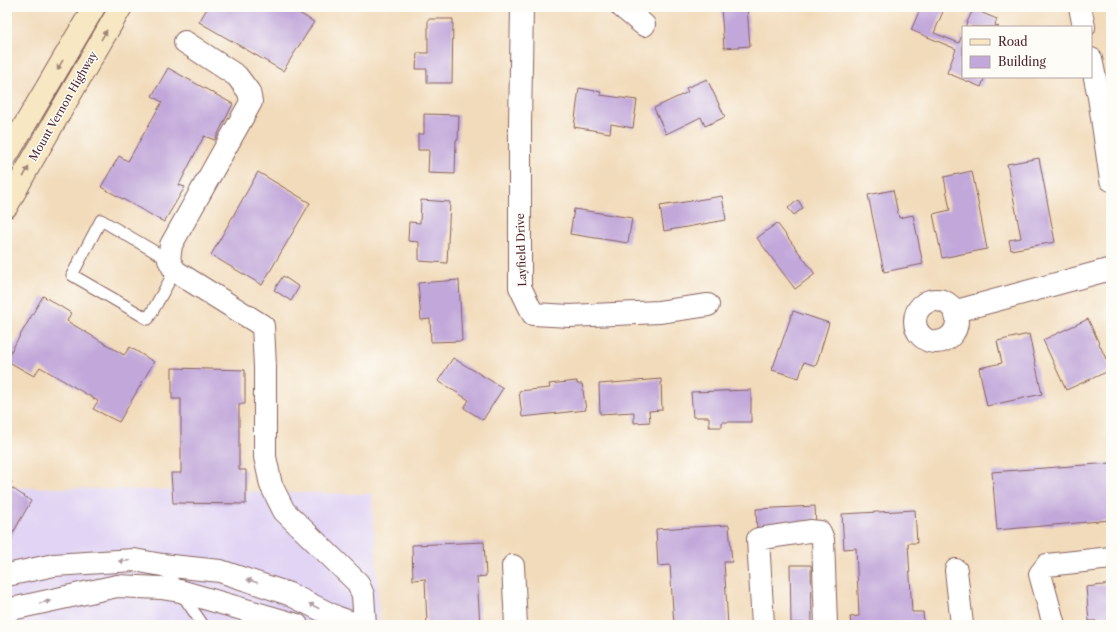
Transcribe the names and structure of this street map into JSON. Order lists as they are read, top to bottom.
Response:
{
  "streets": {
    "street": ["Mount Vernon Highway", "Layfield Drive"]
  },
  "legend": ["Road", "Building"]
}
